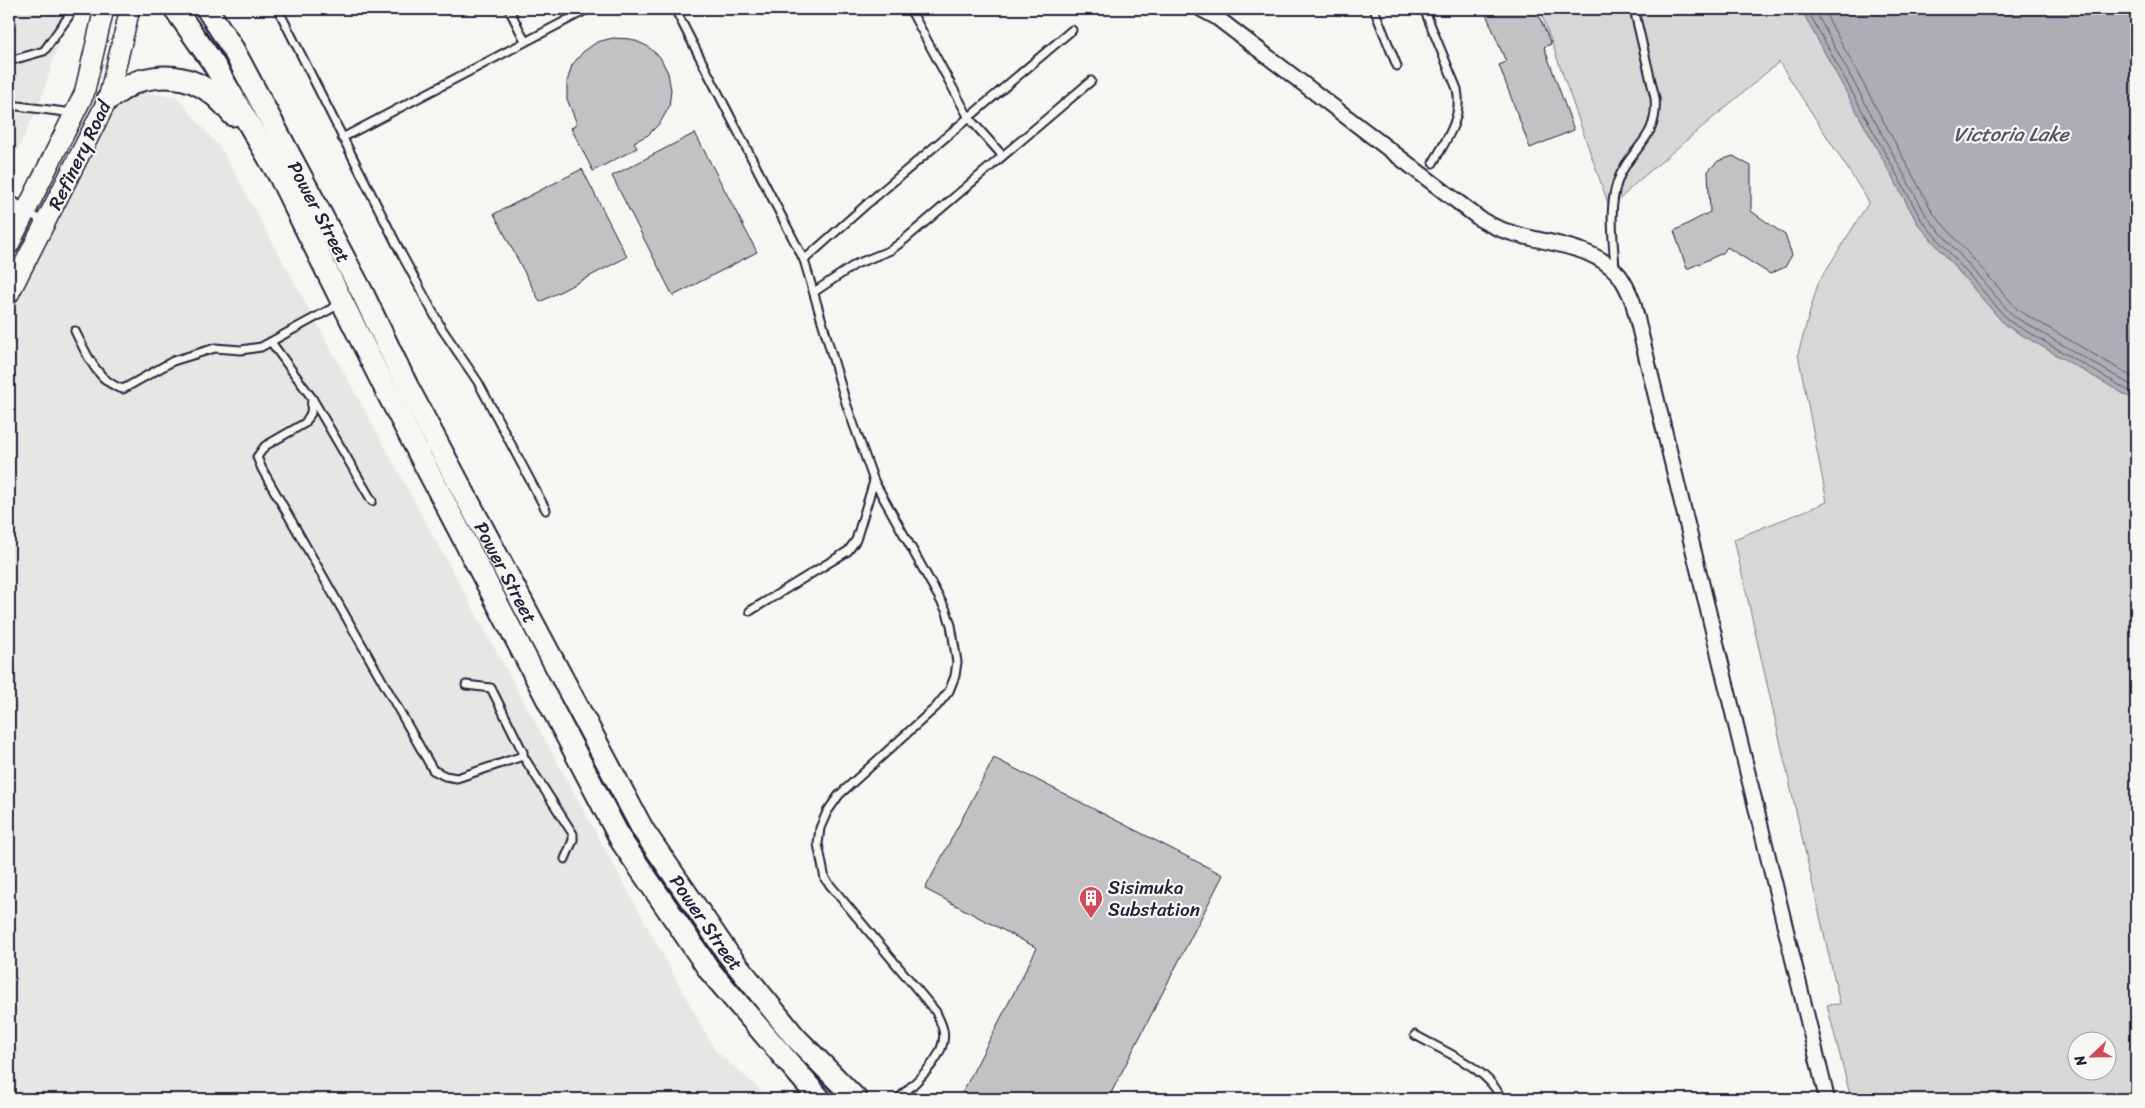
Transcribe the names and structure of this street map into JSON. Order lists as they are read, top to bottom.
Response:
{
  "streets": {
    "main road": ["Refinery Road", "Power Street"]
  },
  "water": ["Victoria Lake"],
  "places": {
    "building": ["Sisimuka Substation"]
  },
  "north": "left"
}
